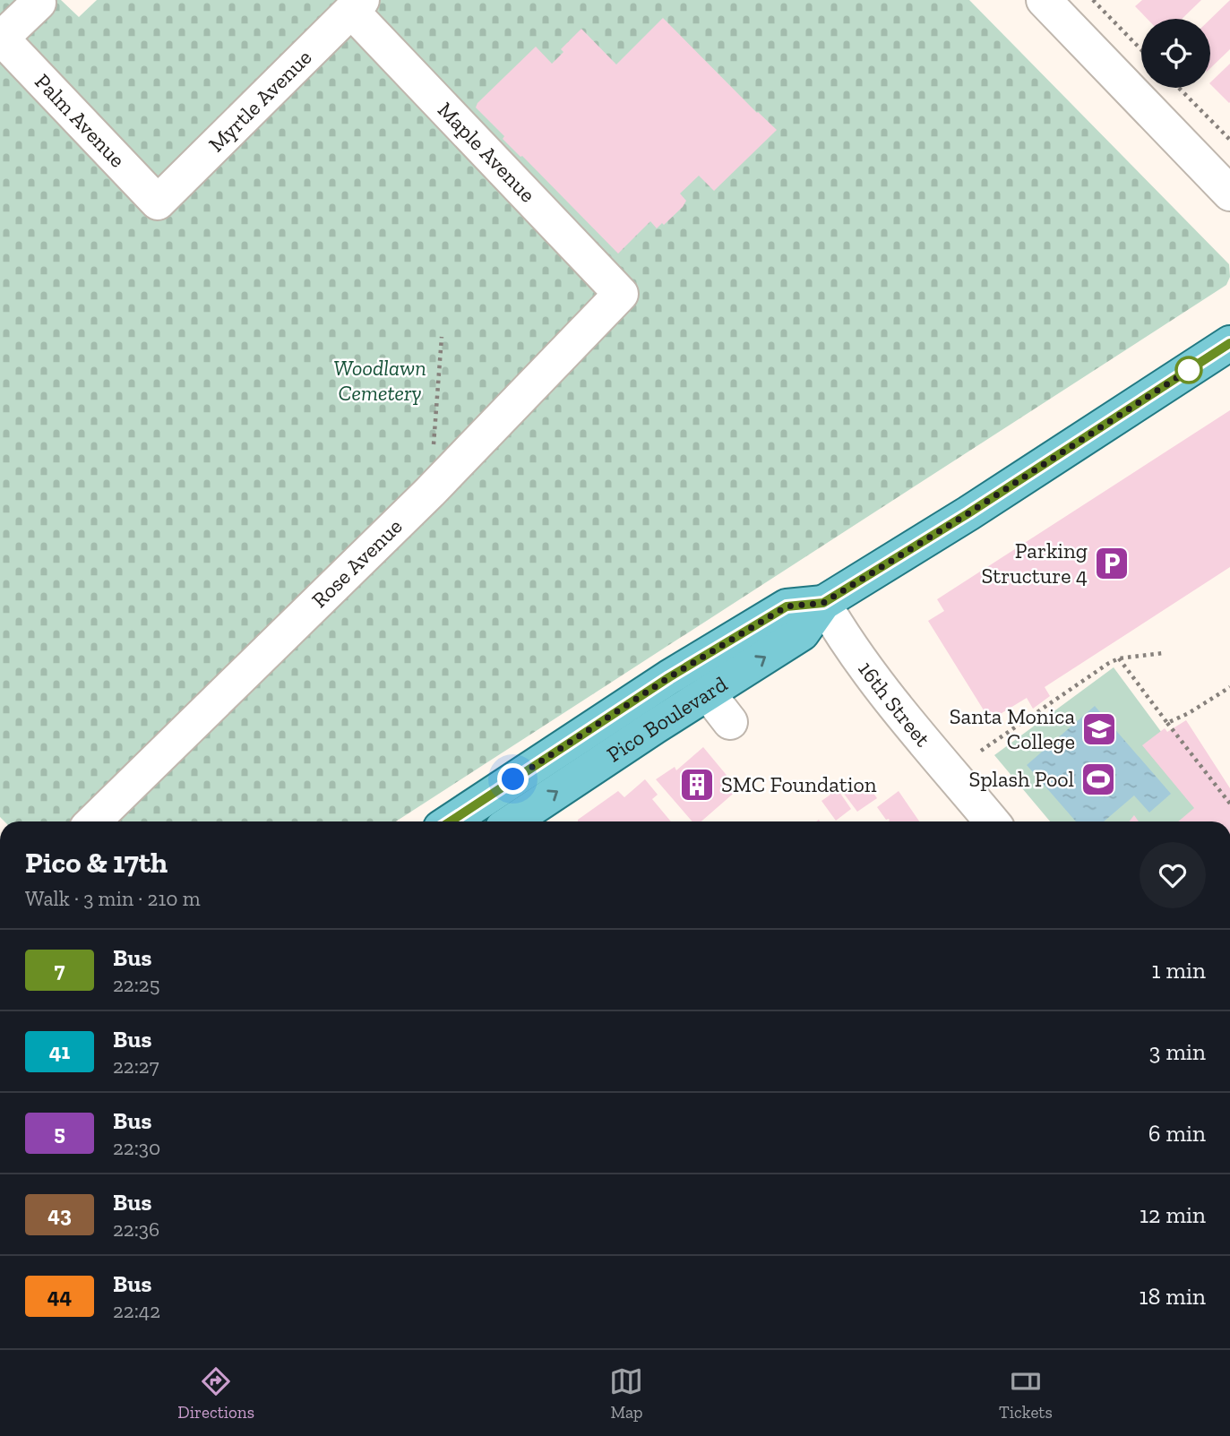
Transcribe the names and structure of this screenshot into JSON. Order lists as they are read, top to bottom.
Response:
{
  "streets": {
    "main road": ["Pico Boulevard"],
    "street": [
      "Myrtle Avenue",
      "Palm Avenue",
      "Maple Avenue",
      "Rose Avenue",
      "16th Street"
    ]
  },
  "crossings": [
    ["Myrtle Avenue", "Palm Avenue"],
    ["Myrtle Avenue", "Maple Avenue"],
    ["Maple Avenue", "Rose Avenue"],
    ["16th Street", "Pico Boulevard"]
  ],
  "parks": ["Woodlawn Cemetery"],
  "places": {
    "parking": ["Parking Structure 4"],
    "school or university": ["Santa Monica College"],
    "sports": ["Splash Pool"],
    "building": ["SMC Foundation"]
  },
  "lines": ["bus line 7"],
  "page": {
    "heading": ["Pico & 17th", "Walk · 3 min · 210 m"],
    "list": [
      {
        "mark": "7",
        "name": "Bus",
        "note": "22:25",
        "value": "1 min"
      },
      {
        "mark": "41",
        "name": "Bus",
        "note": "22:27",
        "value": "3 min"
      },
      {
        "mark": "5",
        "name": "Bus",
        "note": "22:30",
        "value": "6 min"
      },
      {
        "mark": "43",
        "name": "Bus",
        "note": "22:36",
        "value": "12 min"
      },
      {
        "mark": "44",
        "name": "Bus",
        "note": "22:42",
        "value": "18 min"
      }
    ],
    "tabs": ["Directions", "Map", "Tickets"]
  }
}
